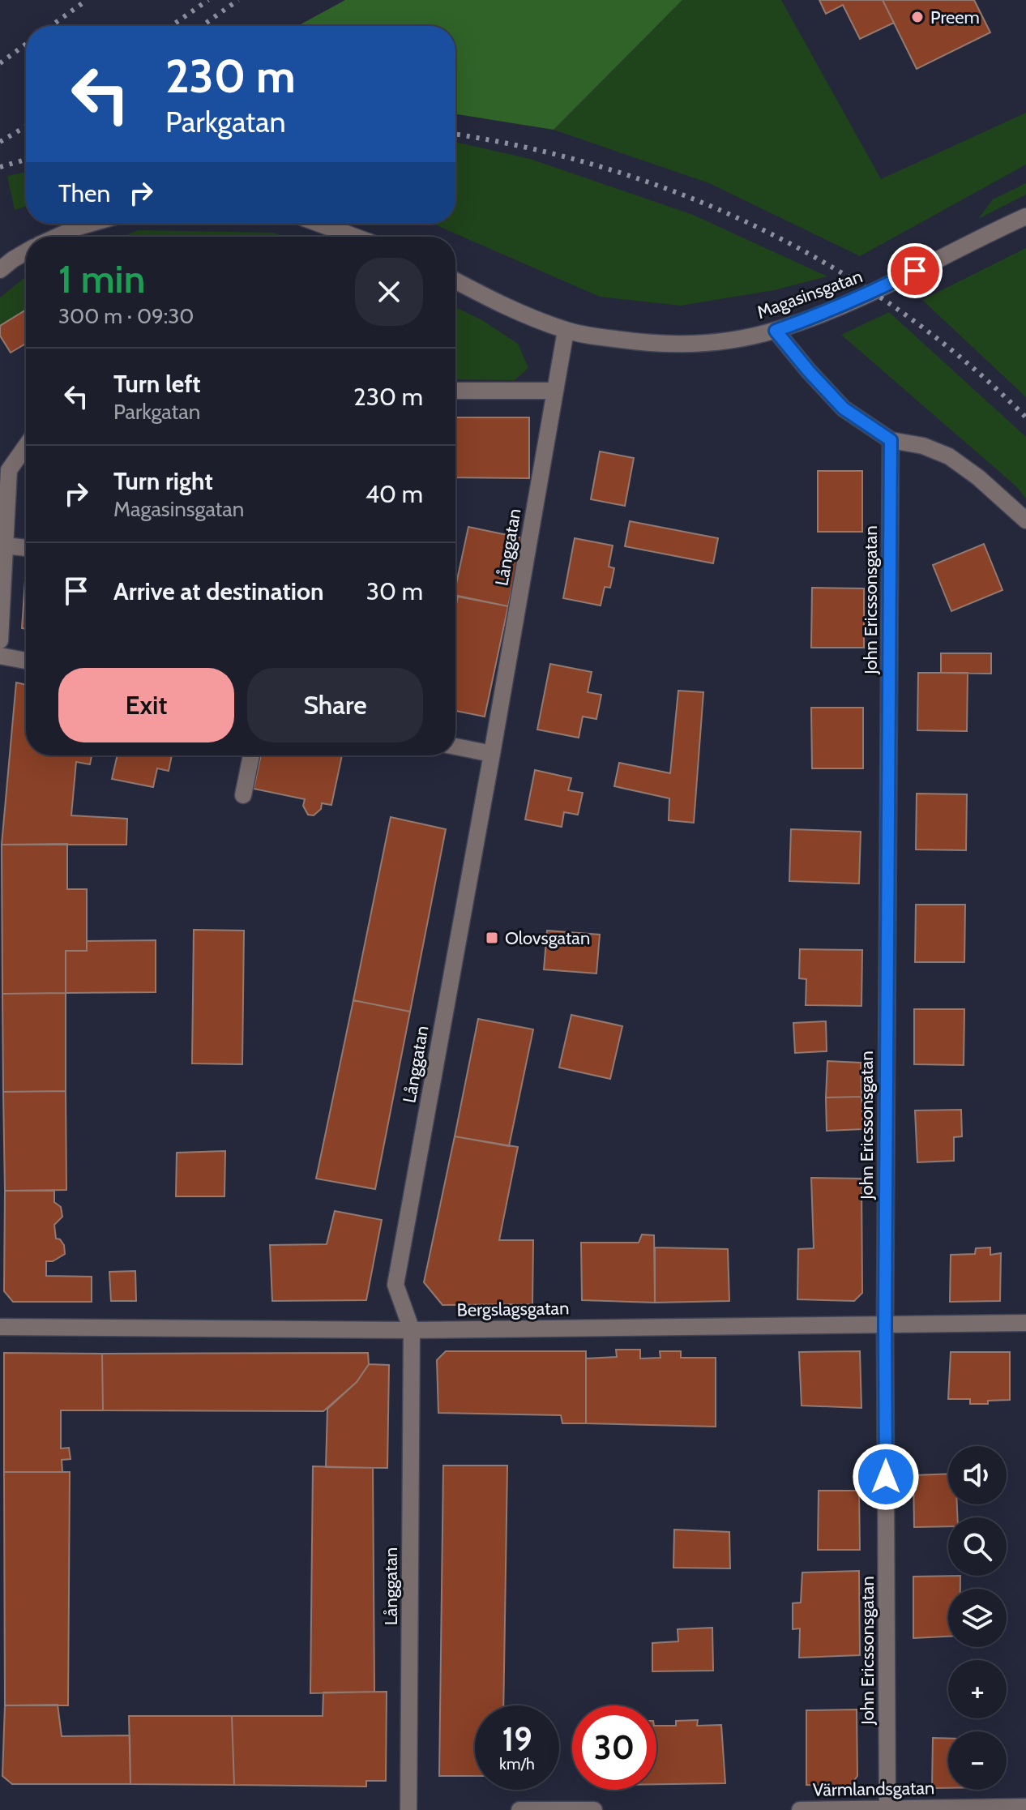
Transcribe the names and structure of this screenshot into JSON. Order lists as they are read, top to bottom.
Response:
{
  "streets": {
    "street": [
      "Magasinsgatan",
      "Långgatan",
      "John Ericssonsgatan",
      "Bergslagsgatan",
      "Värmlandsgatan"
    ]
  },
  "crossings": [
    ["Magasinsgatan", "Långgatan"],
    ["Långgatan", "Bergslagsgatan"],
    ["John Ericssonsgatan", "Bergslagsgatan"],
    ["John Ericssonsgatan", "Värmlandsgatan"]
  ],
  "places": {
    "other": ["Preem"],
    "transit": ["Olovsgatan"]
  },
  "page": {
    "turn": ["230 m", "Parkgatan"],
    "then": "Then",
    "heading": ["1 min", "300 m · 09:30"],
    "list": [
      {
        "name": "Turn left",
        "note": "Parkgatan",
        "value": "230 m"
      },
      {
        "name": "Turn right",
        "note": "Magasinsgatan",
        "value": "40 m"
      },
      {
        "name": "Arrive at destination",
        "value": "30 m"
      }
    ],
    "buttons": ["Exit", "Share"],
    "map_buttons": ["+", "−"],
    "speed": "19 km/h",
    "limit": "30"
  }
}
